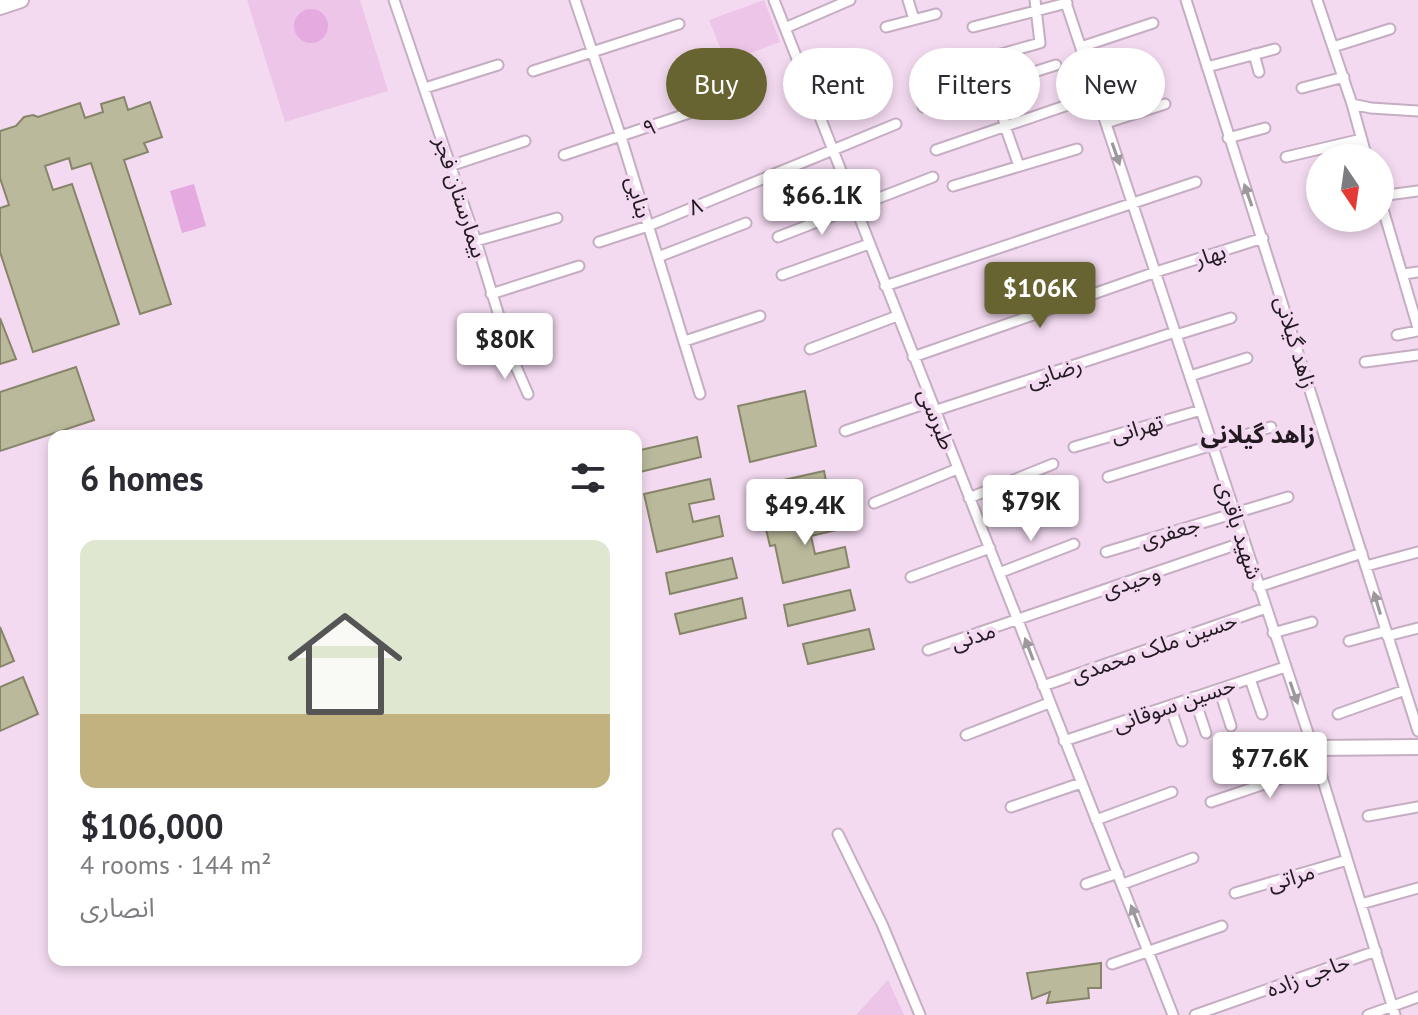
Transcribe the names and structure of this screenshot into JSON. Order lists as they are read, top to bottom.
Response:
{
  "streets": {
    "street": [
      "۹",
      "بیمارستان فجر",
      "بنایی",
      "۸",
      "بهار",
      "زاهد گیلانی",
      "رضایی",
      "طبرسی",
      "تهرانی",
      "شهید باقری",
      "جعفری",
      "وحیدی",
      "مدنی",
      "حسین ملک محمدی",
      "حسین سوقانی",
      "مراتی",
      "حاجی زاده"
    ]
  },
  "crossings": [
    ["۹", "بنایی"],
    ["بنایی", "۸"],
    ["۸", "طبرسی"],
    ["بهار", "زاهد گیلانی"],
    ["بهار", "طبرسی"],
    ["بهار", "شهید باقری"],
    ["رضایی", "طبرسی"],
    ["رضایی", "شهید باقری"],
    ["طبرسی", "وحیدی"],
    ["طبرسی", "مدنی"],
    ["طبرسی", "حسین ملک محمدی"],
    ["طبرسی", "حسین سوقانی"],
    ["تهرانی", "شهید باقری"],
    ["شهید باقری", "جعفری"],
    ["شهید باقری", "وحیدی"],
    ["شهید باقری", "حسین ملک محمدی"],
    ["شهید باقری", "حسین سوقانی"],
    ["شهید باقری", "مراتی"],
    ["شهید باقری", "حاجی زاده"],
    ["وحیدی", "مدنی"]
  ],
  "districts": ["زاهد گیلانی"],
  "north": "bottom",
  "page": {
    "chip": [
      "Buy",
      "Rent",
      "Filters",
      "New"
    ],
    "price": [
      "$66.1K",
      "$106K",
      "$80K",
      "$79K",
      "$49.4K",
      "$77.6K"
    ],
    "heading": "6 homes",
    "list": [
      {
        "name": "$106,000",
        "note": "4 rooms · 144 m² · انصاری"
      }
    ]
  }
}
